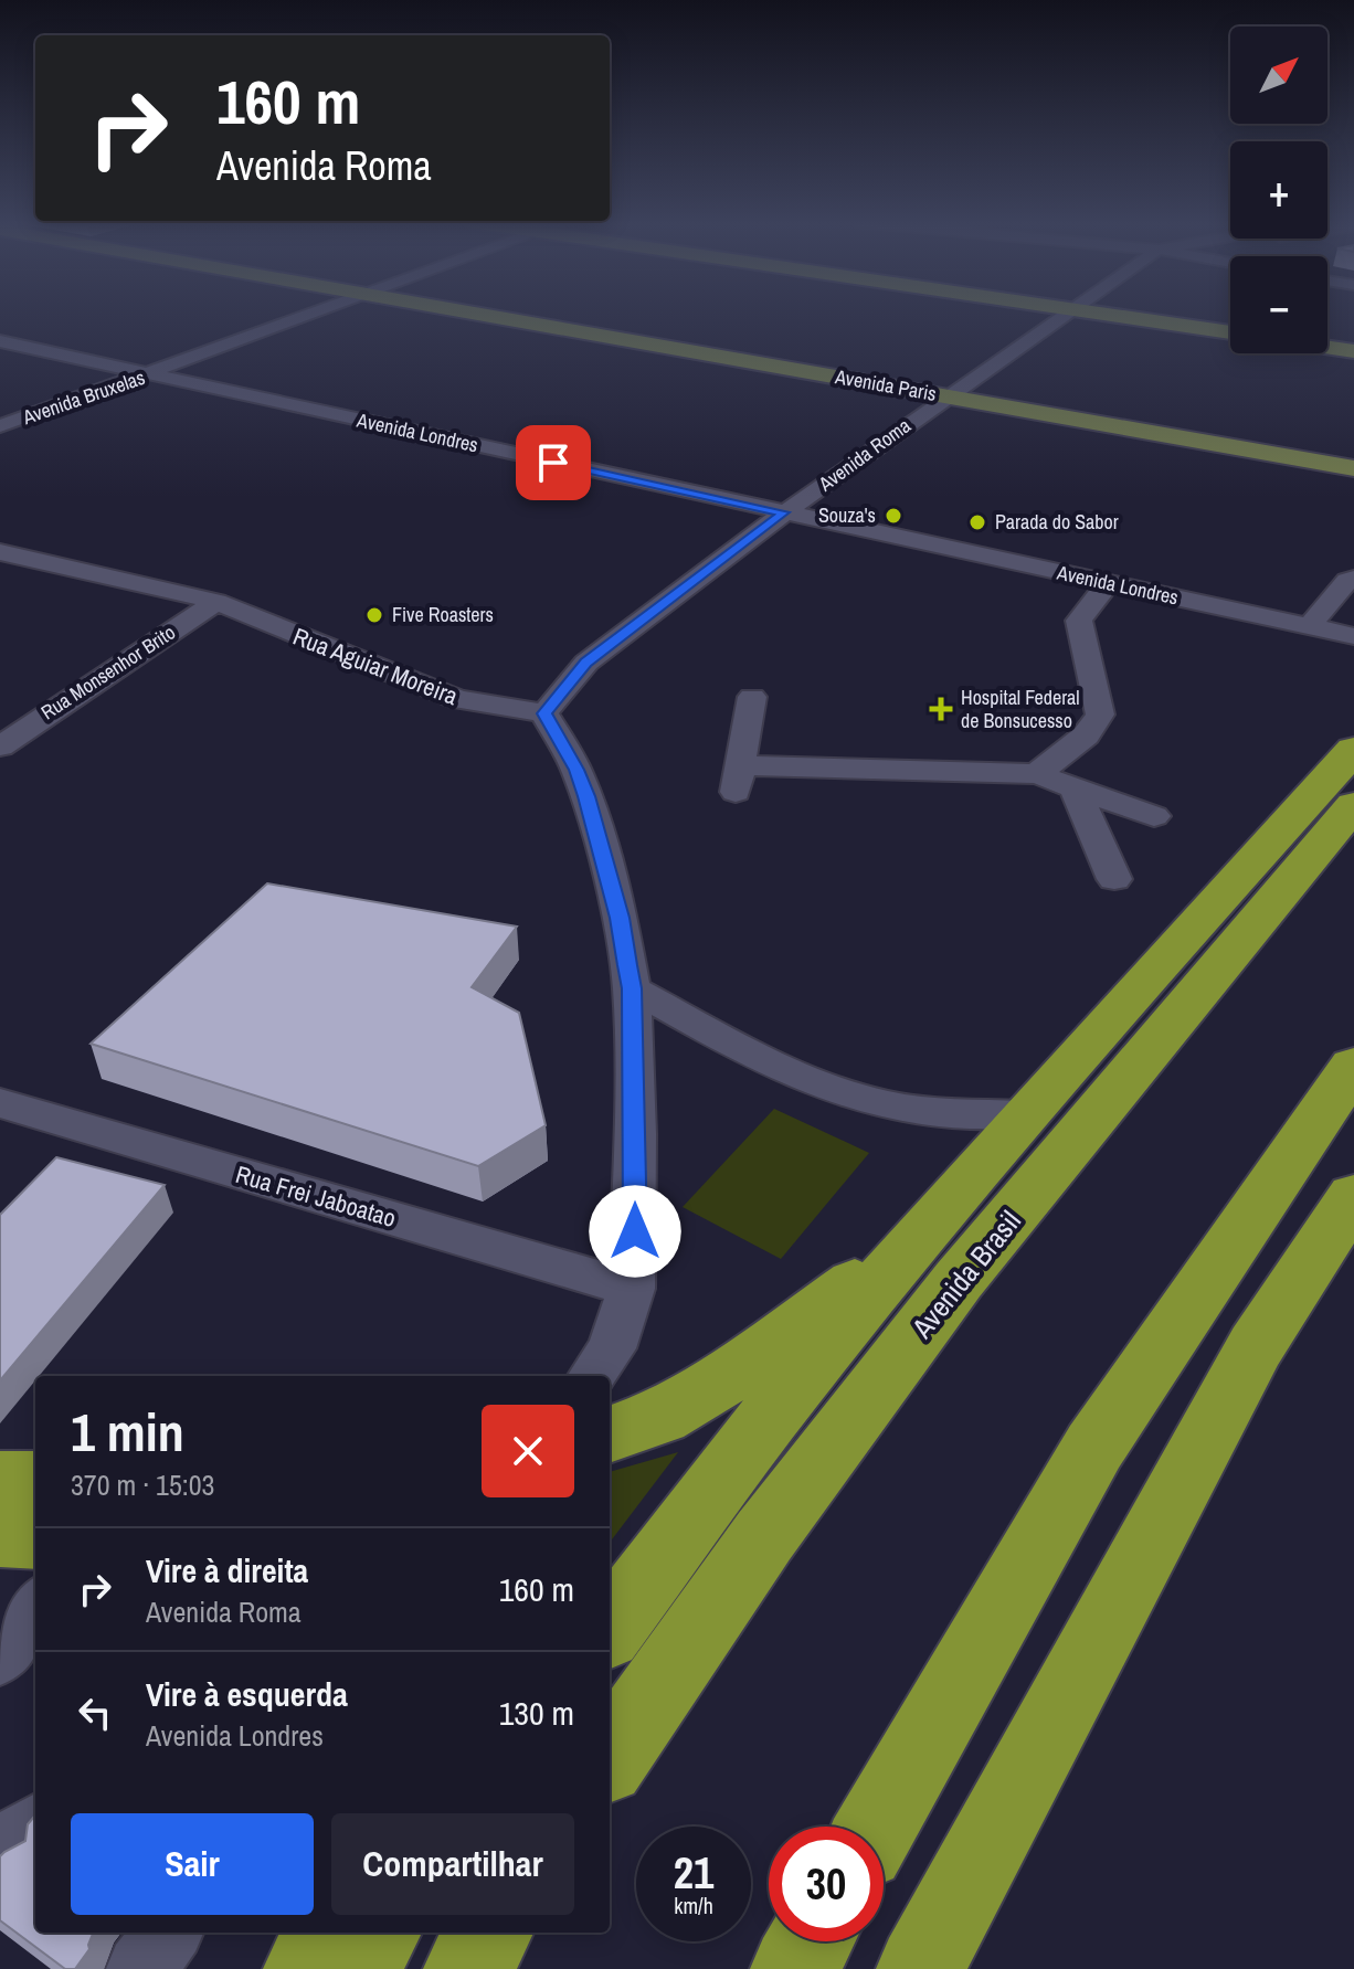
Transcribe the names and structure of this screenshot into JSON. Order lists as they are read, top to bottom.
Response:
{
  "streets": {
    "highway": ["Avenida Brasil"],
    "main road": ["Avenida Paris"],
    "street": [
      "Avenida Bruxelas",
      "Avenida Londres",
      "Avenida Roma",
      "Rua Aguiar Moreira",
      "Rua Monsenhor Brito",
      "Rua Frei Jaboatao"
    ]
  },
  "crossings": [
    ["Avenida Paris", "Avenida Roma"],
    ["Avenida Bruxelas", "Avenida Londres"],
    ["Avenida Londres", "Avenida Roma"],
    ["Avenida Roma", "Rua Aguiar Moreira"],
    ["Rua Aguiar Moreira", "Rua Monsenhor Brito"]
  ],
  "places": {
    "other": ["Souza's", "Parada do Sabor", "Five Roasters"],
    "health": ["Hospital Federal de Bonsucesso"]
  },
  "north": "top right",
  "page": {
    "map_buttons": ["+", "−"],
    "turn": ["160 m", "Avenida Roma"],
    "heading": ["1 min", "370 m · 15:03"],
    "list": [
      {
        "name": "Vire à direita",
        "note": "Avenida Roma",
        "value": "160 m"
      },
      {
        "name": "Vire à esquerda",
        "note": "Avenida Londres",
        "value": "130 m"
      }
    ],
    "buttons": ["Sair", "Compartilhar"],
    "speed": "21 km/h",
    "limit": "30"
  }
}
